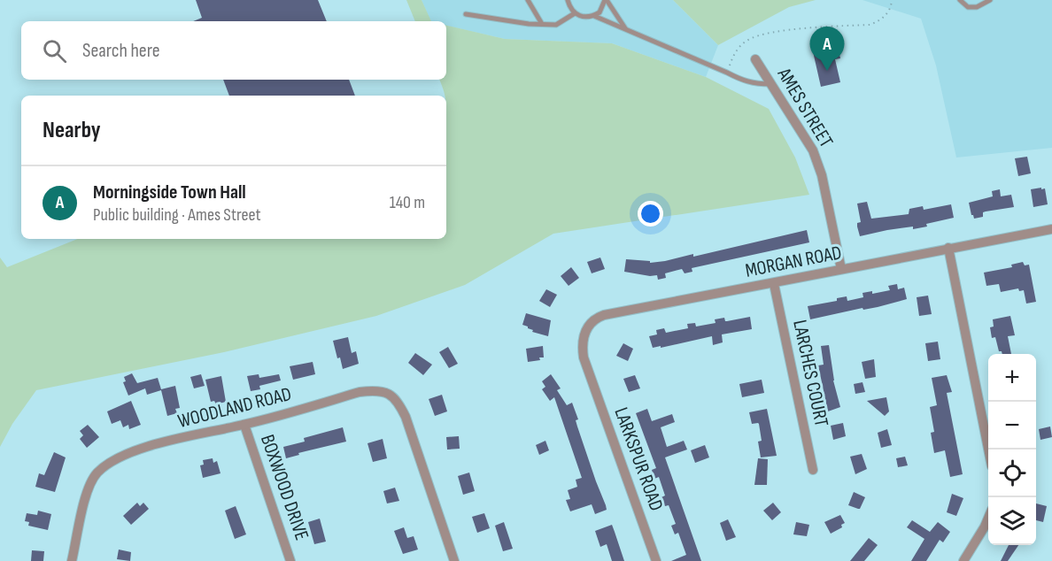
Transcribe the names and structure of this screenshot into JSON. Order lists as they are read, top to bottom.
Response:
{
  "streets": {
    "street": [
      "AMES STREET",
      "MORGAN ROAD",
      "LARCHES COURT",
      "WOODLAND ROAD",
      "LARKSPUR ROAD",
      "BOXWOOD DRIVE"
    ]
  },
  "crossings": [
    ["AMES STREET", "MORGAN ROAD"],
    ["MORGAN ROAD", "LARCHES COURT"],
    ["MORGAN ROAD", "LARKSPUR ROAD"],
    ["WOODLAND ROAD", "BOXWOOD DRIVE"]
  ],
  "page": {
    "search": "Search here",
    "pins": "A",
    "heading": "Nearby",
    "list": [
      {
        "mark": "A",
        "name": "Morningside Town Hall",
        "note": "Public building · Ames Street",
        "value": "140 m"
      }
    ],
    "map_buttons": ["+", "−"]
  }
}
